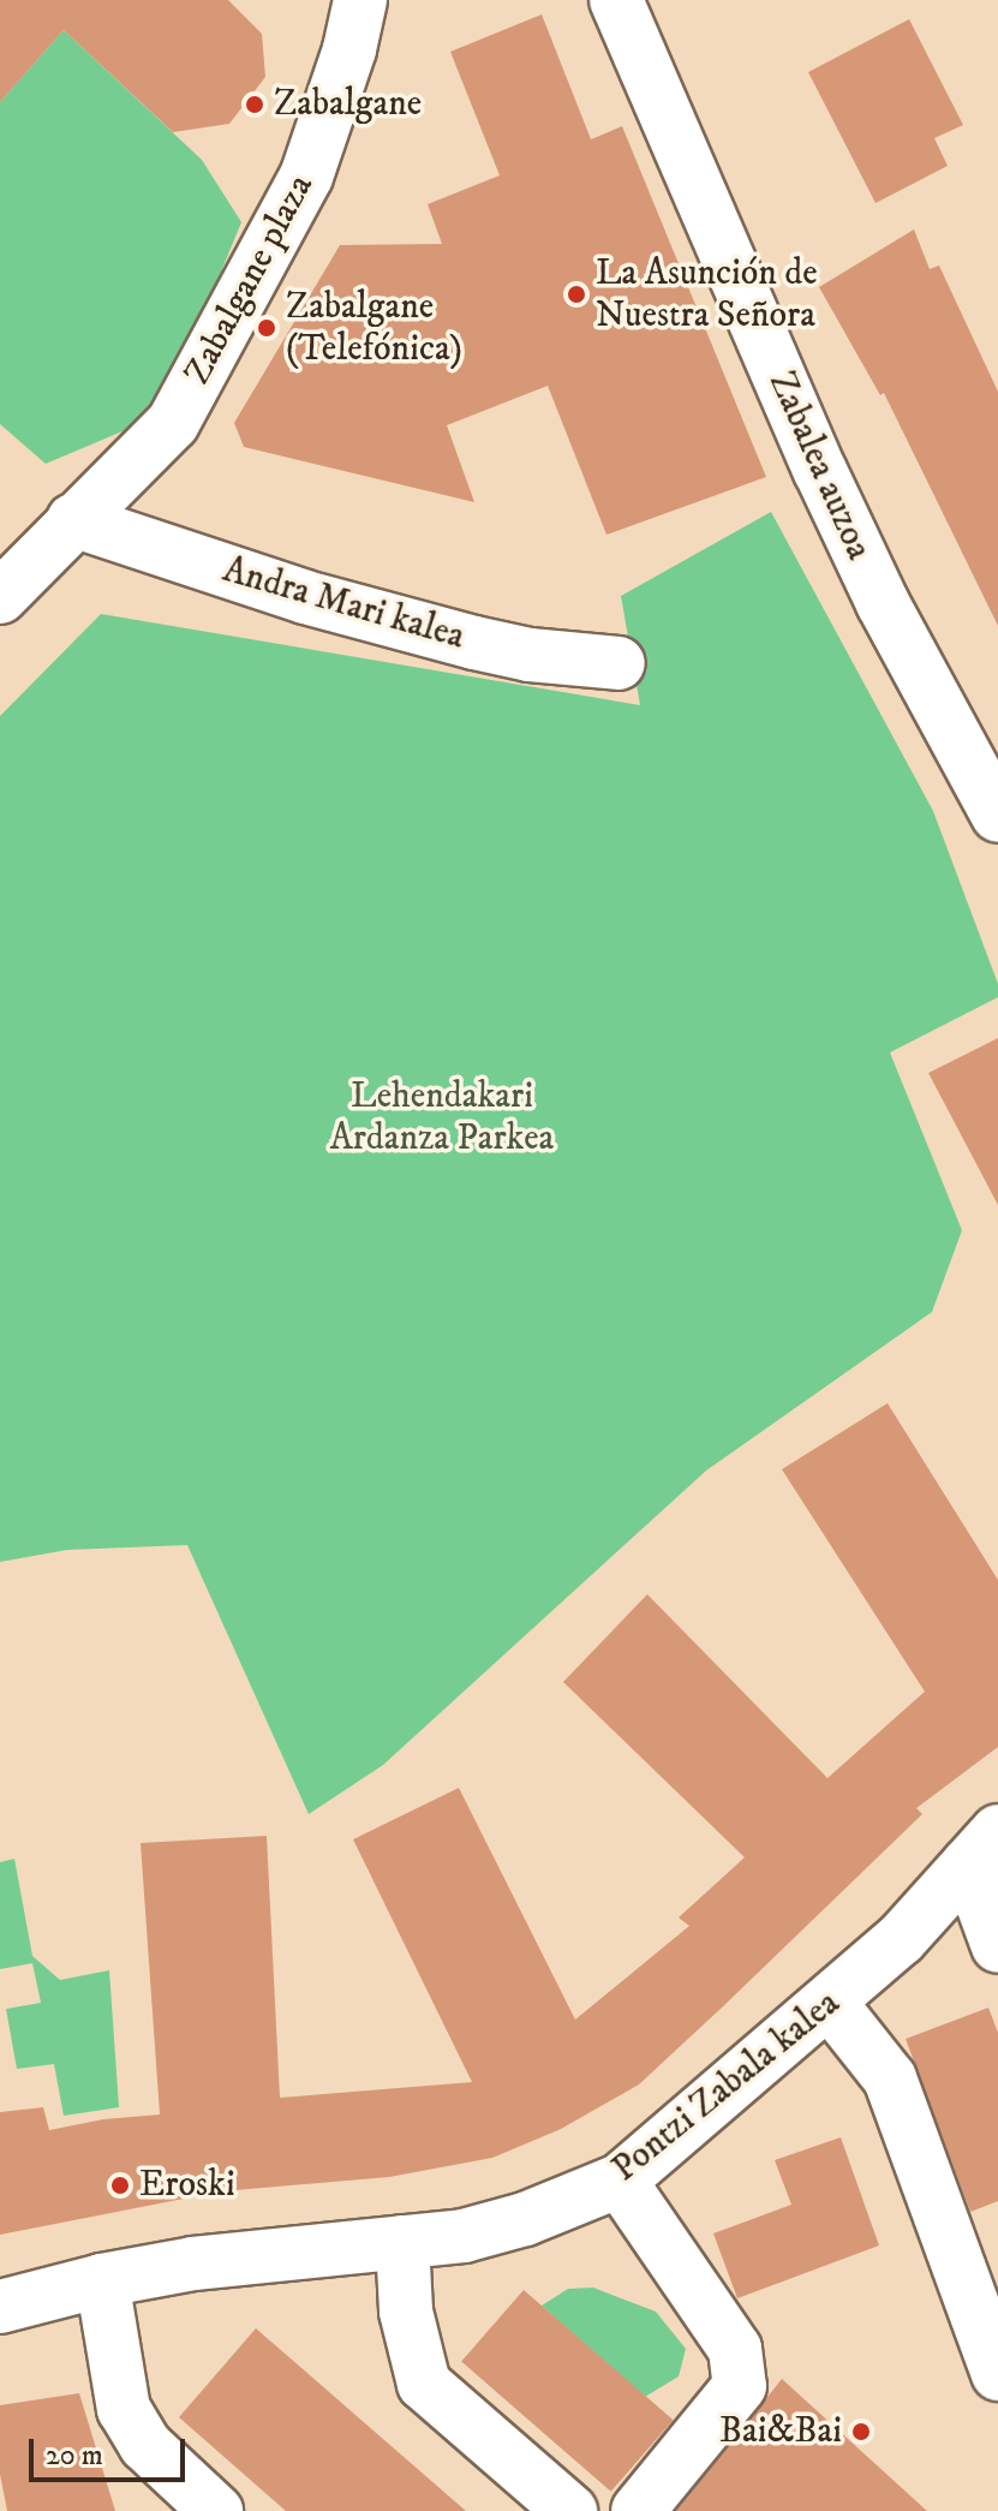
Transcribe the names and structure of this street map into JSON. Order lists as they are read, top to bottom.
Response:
{
  "streets": {
    "street": [
      "Zabalgane plaza",
      "Zabalea auzoa",
      "Andra Mari kalea",
      "Pontzi Zabala kalea"
    ]
  },
  "crossings": [
    ["Zabalgane plaza", "Andra Mari kalea"]
  ],
  "parks": ["Lehendakari Ardanza Parkea"],
  "places": [
    "Zabalgane",
    "La Asunción de Nuestra Señora",
    "Zabalgane (Telefónica)",
    "Eroski",
    "Bai&Bai"
  ],
  "scale_bar": "20 m"
}
